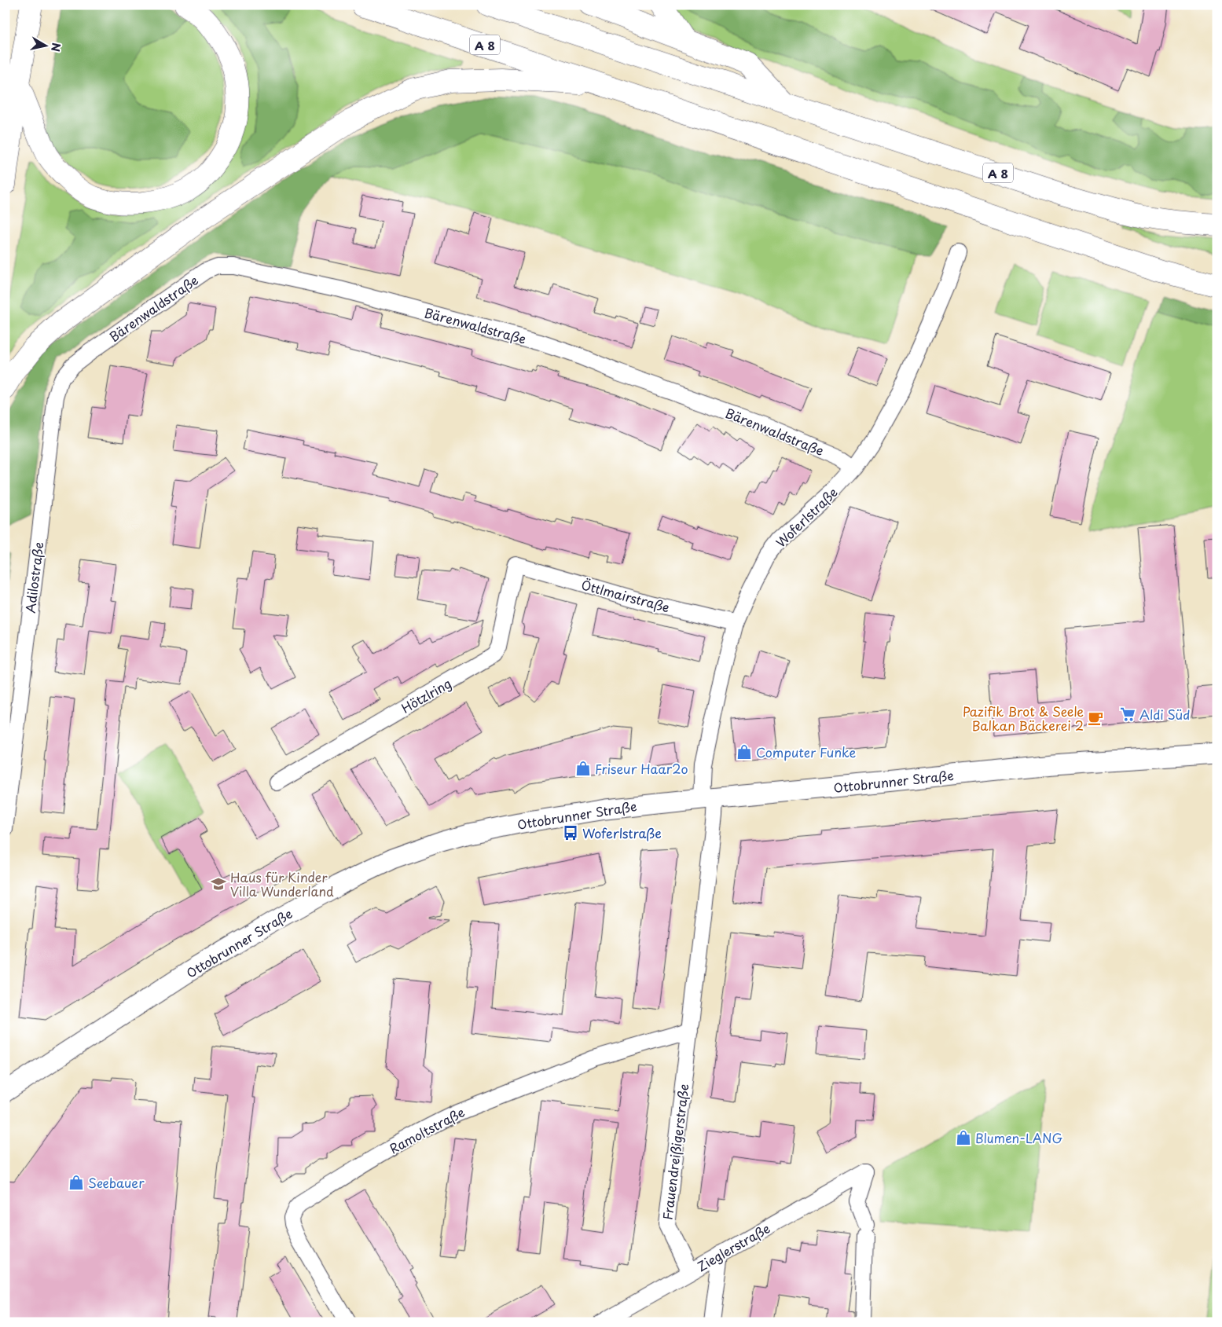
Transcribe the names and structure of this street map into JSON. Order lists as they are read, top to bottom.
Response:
{
  "streets": {
    "highway": ["A 8"],
    "main road": ["Ottobrunner Straße"],
    "street": [
      "Bärenwaldstraße",
      "Woferlstraße",
      "Adilostraße",
      "Öttlmairstraße",
      "Hötzlring",
      "Ramoltstraße",
      "Frauendreißigerstraße",
      "Zieglerstraße"
    ]
  },
  "crossings": [
    ["Bärenwaldstraße", "Woferlstraße"],
    ["Bärenwaldstraße", "Adilostraße"],
    ["Woferlstraße", "Öttlmairstraße"],
    ["Woferlstraße", "Ottobrunner Straße"],
    ["Woferlstraße", "Frauendreißigerstraße"],
    ["Öttlmairstraße", "Hötzlring"],
    ["Ottobrunner Straße", "Frauendreißigerstraße"],
    ["Ramoltstraße", "Frauendreißigerstraße"],
    ["Frauendreißigerstraße", "Zieglerstraße"]
  ],
  "places": {
    "supermarket": ["Aldi Süd"],
    "cafe": ["Pazifik Brot & Seele Balkan Bäckerei 2"],
    "shop": [
      "Computer Funke",
      "Friseur Haar2o",
      "Blumen-LANG",
      "Seebauer"
    ],
    "bus stop": ["Woferlstraße"],
    "school or university": ["Haus für Kinder Villa Wunderland"]
  },
  "north": "right"
}
